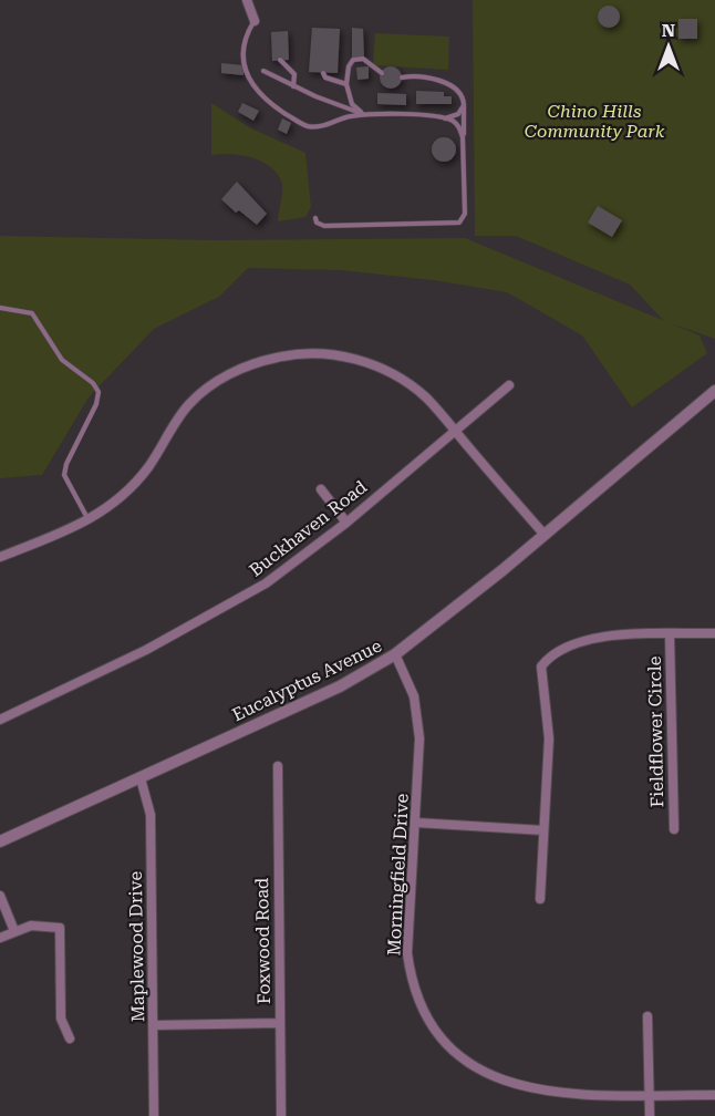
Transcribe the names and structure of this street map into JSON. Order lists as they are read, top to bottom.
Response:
{
  "streets": {
    "street": [
      "Buckhaven Road",
      "Eucalyptus Avenue",
      "Fieldflower Circle",
      "Morningfield Drive",
      "Foxwood Road",
      "Maplewood Drive"
    ]
  },
  "crossings": [
    ["Eucalyptus Avenue", "Morningfield Drive"],
    ["Eucalyptus Avenue", "Maplewood Drive"]
  ],
  "parks": ["Chino Hills Community Park"],
  "north": "top"
}
